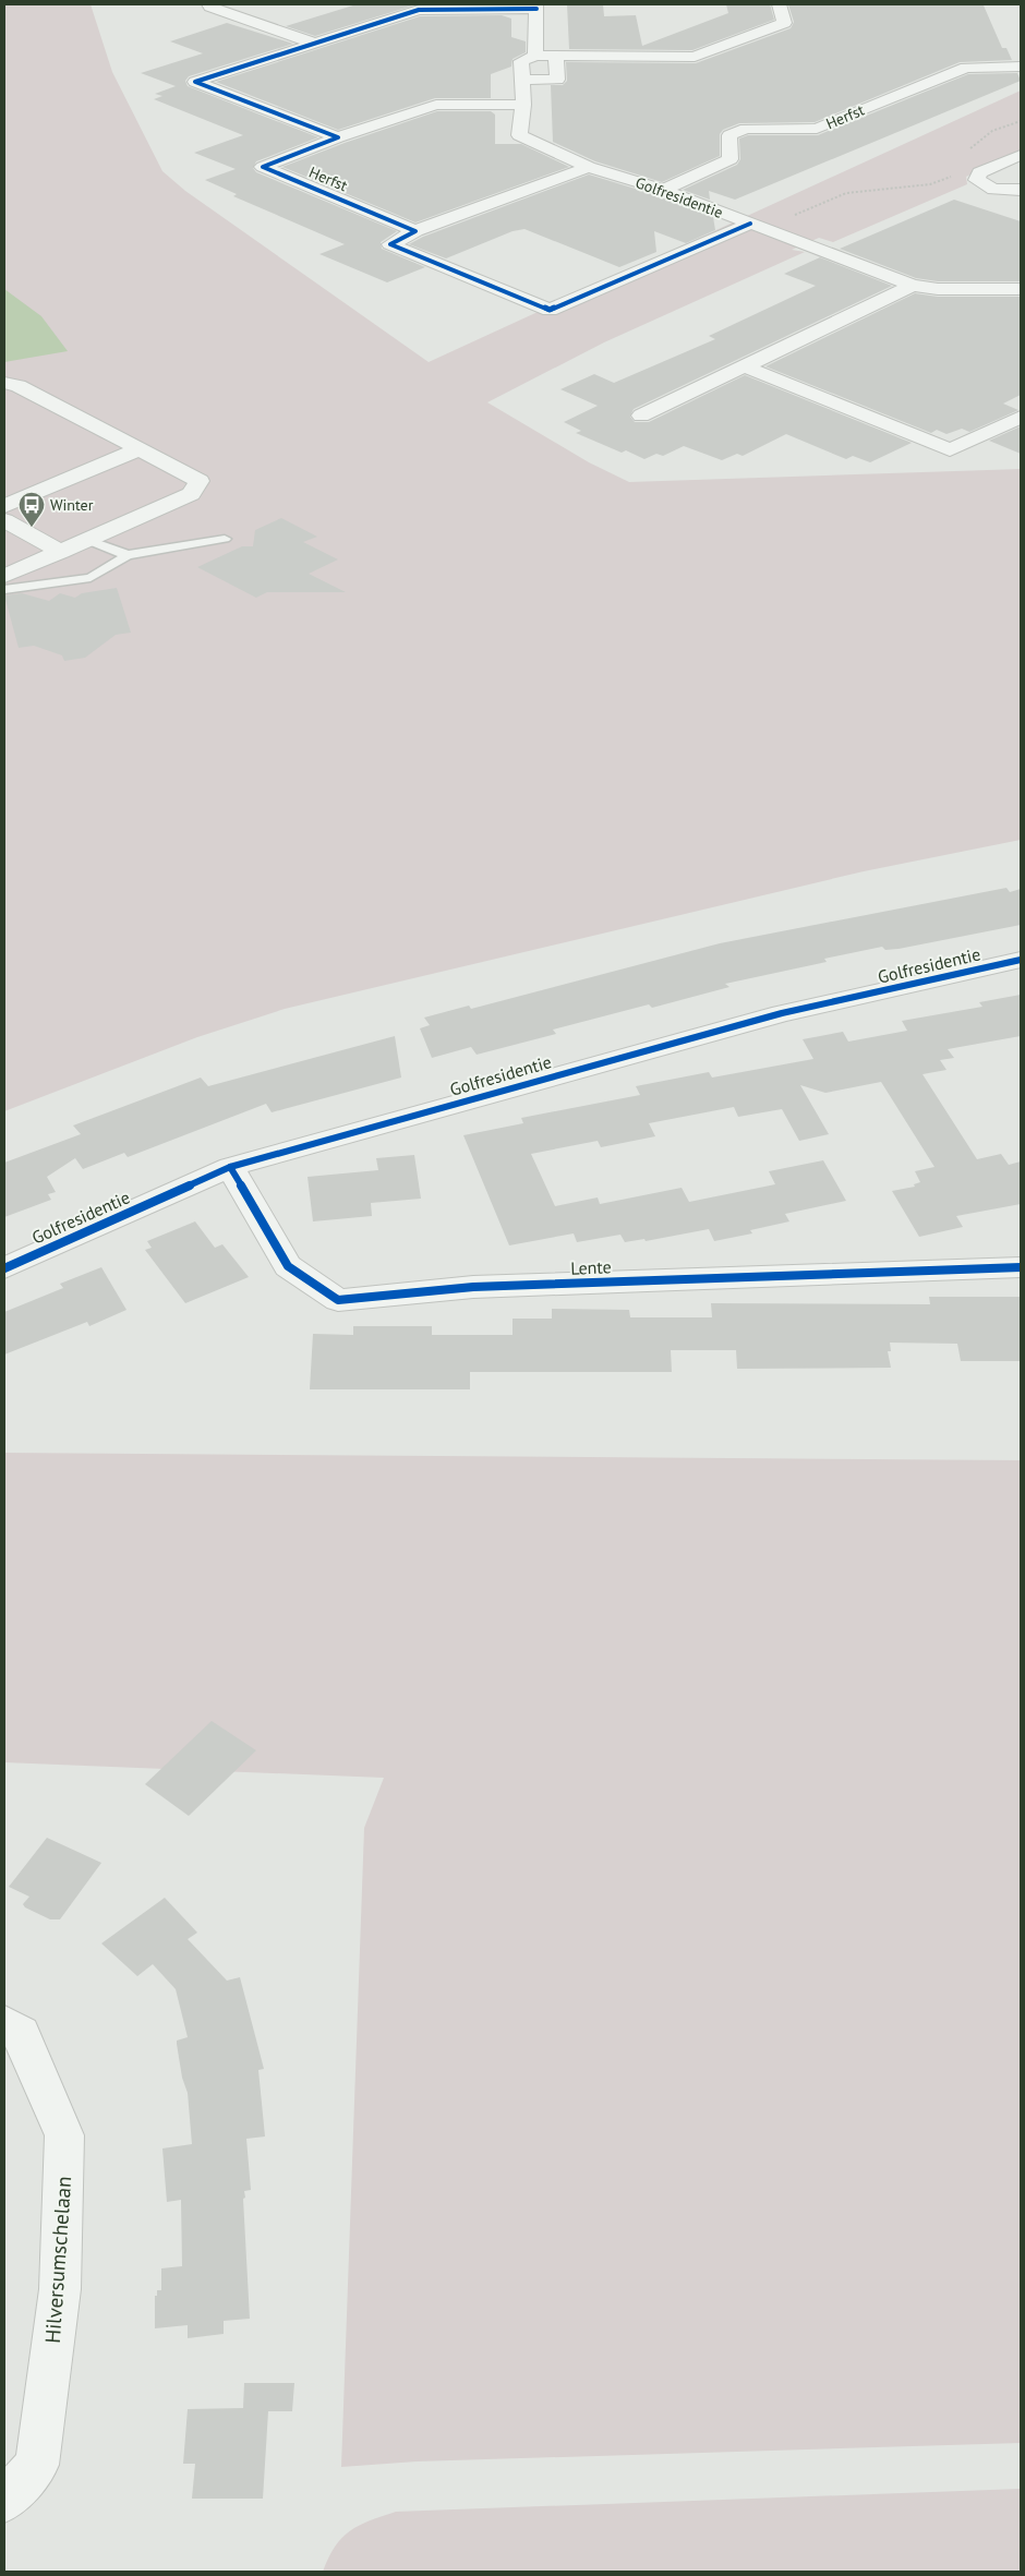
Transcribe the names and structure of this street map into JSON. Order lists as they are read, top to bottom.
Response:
{
  "streets": {
    "street": [
      "Herfst",
      "Golfresidentie",
      "Lente",
      "Hilversumschelaan"
    ]
  },
  "crossings": [
    ["Herfst", "Golfresidentie"],
    ["Golfresidentie", "Lente"]
  ],
  "places": {
    "bus stop": ["Winter"]
  }
}
